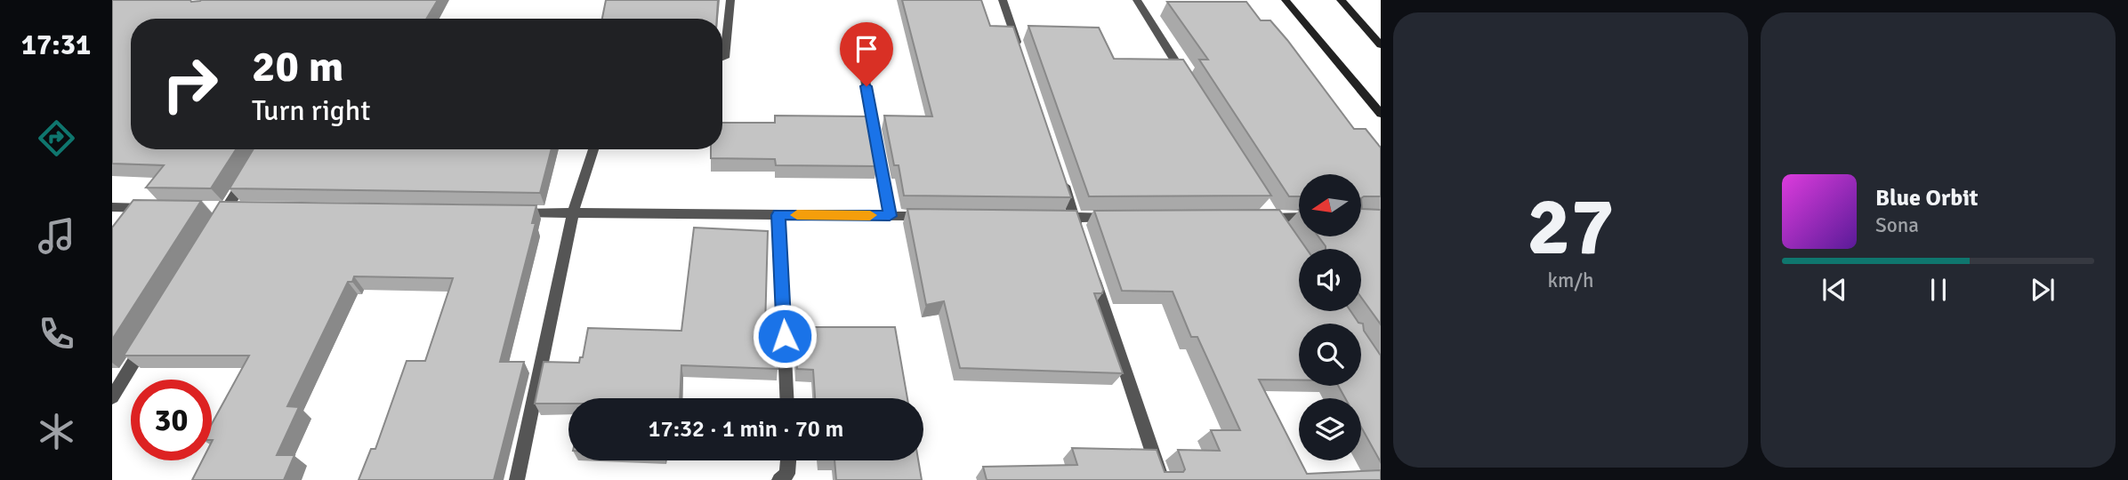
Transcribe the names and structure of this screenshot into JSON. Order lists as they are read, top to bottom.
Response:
{
  "north": "left",
  "page": {
    "tabs": "17:31",
    "tile": ["27", "km/h"],
    "turn": ["20 m", "Turn right"],
    "song": ["Blue Orbit", "Sona"],
    "limit": "30",
    "trip": "17:32 · 1 min · 70 m"
  }
}
